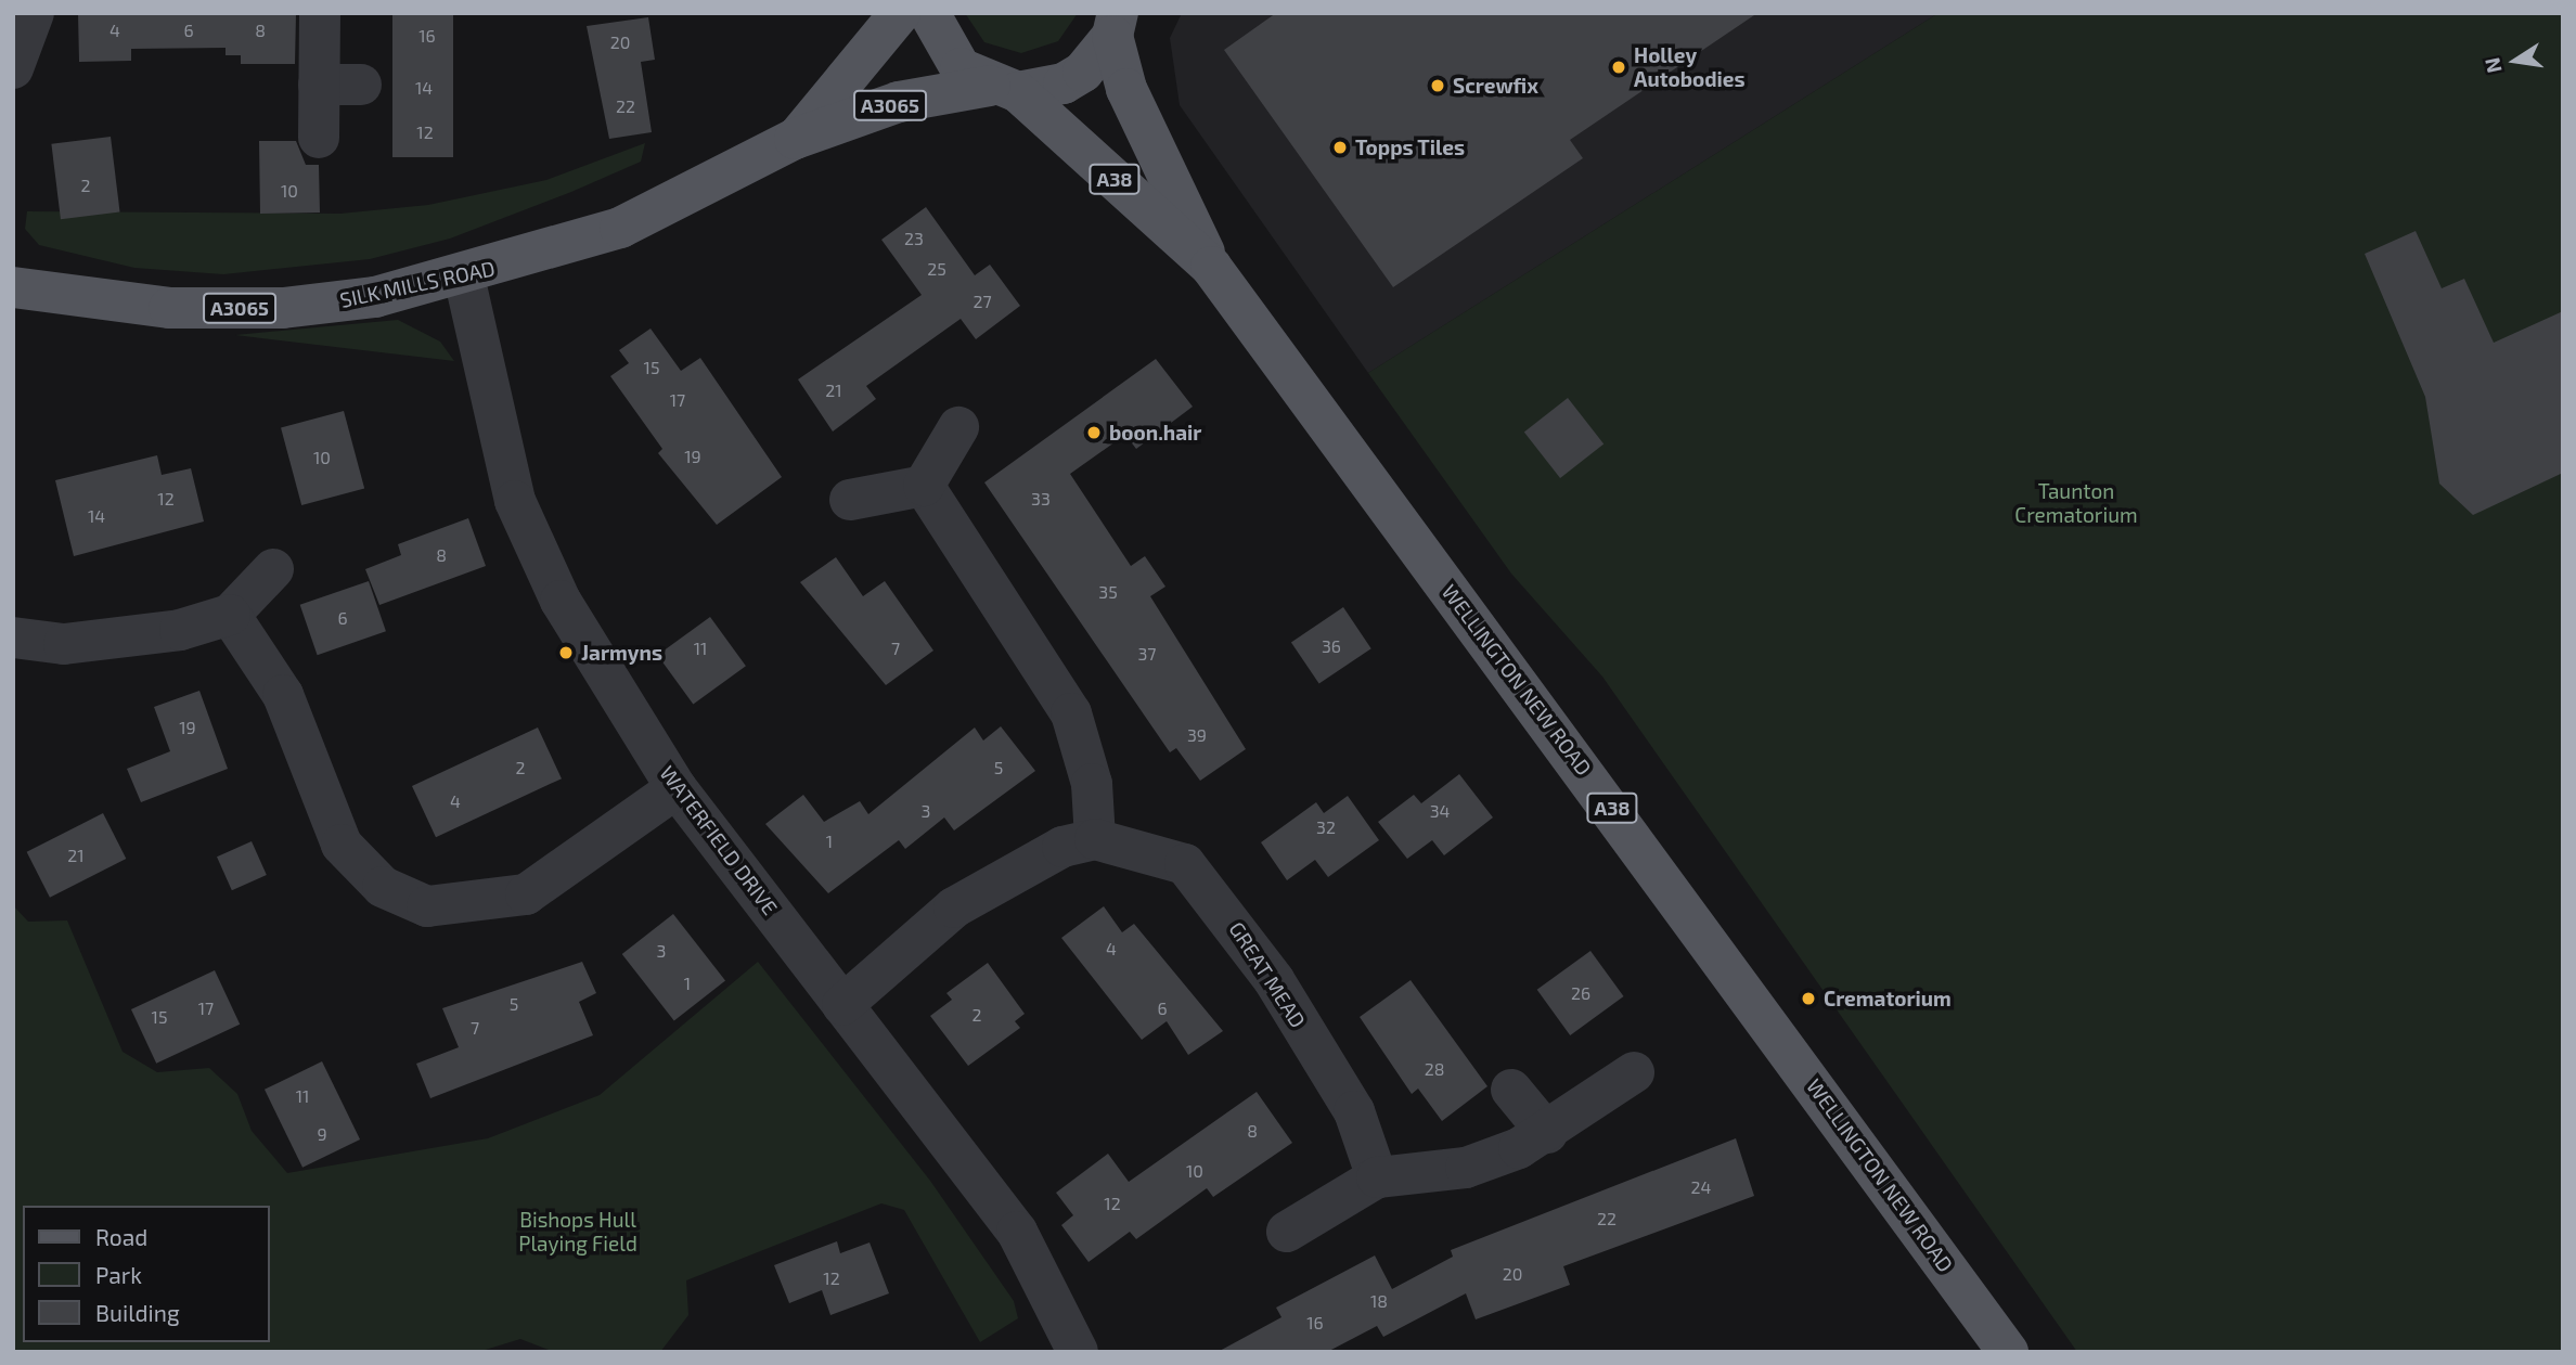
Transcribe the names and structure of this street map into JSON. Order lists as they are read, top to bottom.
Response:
{
  "streets": {
    "main road": [
      "A3065",
      "A38",
      "SILK MILLS ROAD",
      "WELLINGTON NEW ROAD"
    ],
    "street": ["WATERFIELD DRIVE", "GREAT MEAD"]
  },
  "crossings": [
    ["A38", "SILK MILLS ROAD"],
    ["A38", "WELLINGTON NEW ROAD"],
    ["SILK MILLS ROAD", "WELLINGTON NEW ROAD"],
    ["SILK MILLS ROAD", "WATERFIELD DRIVE"]
  ],
  "parks": ["Taunton Crematorium", "Bishops Hull Playing Field"],
  "places": [
    "Holley Autobodies",
    "Screwfix",
    "Topps Tiles",
    "boon.hair",
    "Jarmyns",
    "Crematorium"
  ],
  "house_numbers": [
    "4",
    "6",
    "8",
    "16",
    "20",
    "14",
    "22",
    "12",
    "2",
    "10",
    "23",
    "25",
    "27",
    "15",
    "21",
    "17",
    "19",
    "10",
    "12",
    "33",
    "14",
    "8",
    "35",
    "6",
    "36",
    "11",
    "7",
    "37",
    "19",
    "39",
    "2",
    "5",
    "4",
    "3",
    "34",
    "32",
    "1",
    "21",
    "4",
    "3",
    "1",
    "26",
    "5",
    "17",
    "6",
    "2",
    "15",
    "7",
    "28",
    "11",
    "8",
    "9",
    "10",
    "24",
    "12",
    "22",
    "20",
    "12",
    "18",
    "16"
  ],
  "legend": ["Road", "Park", "Building"],
  "north": "left"
}
